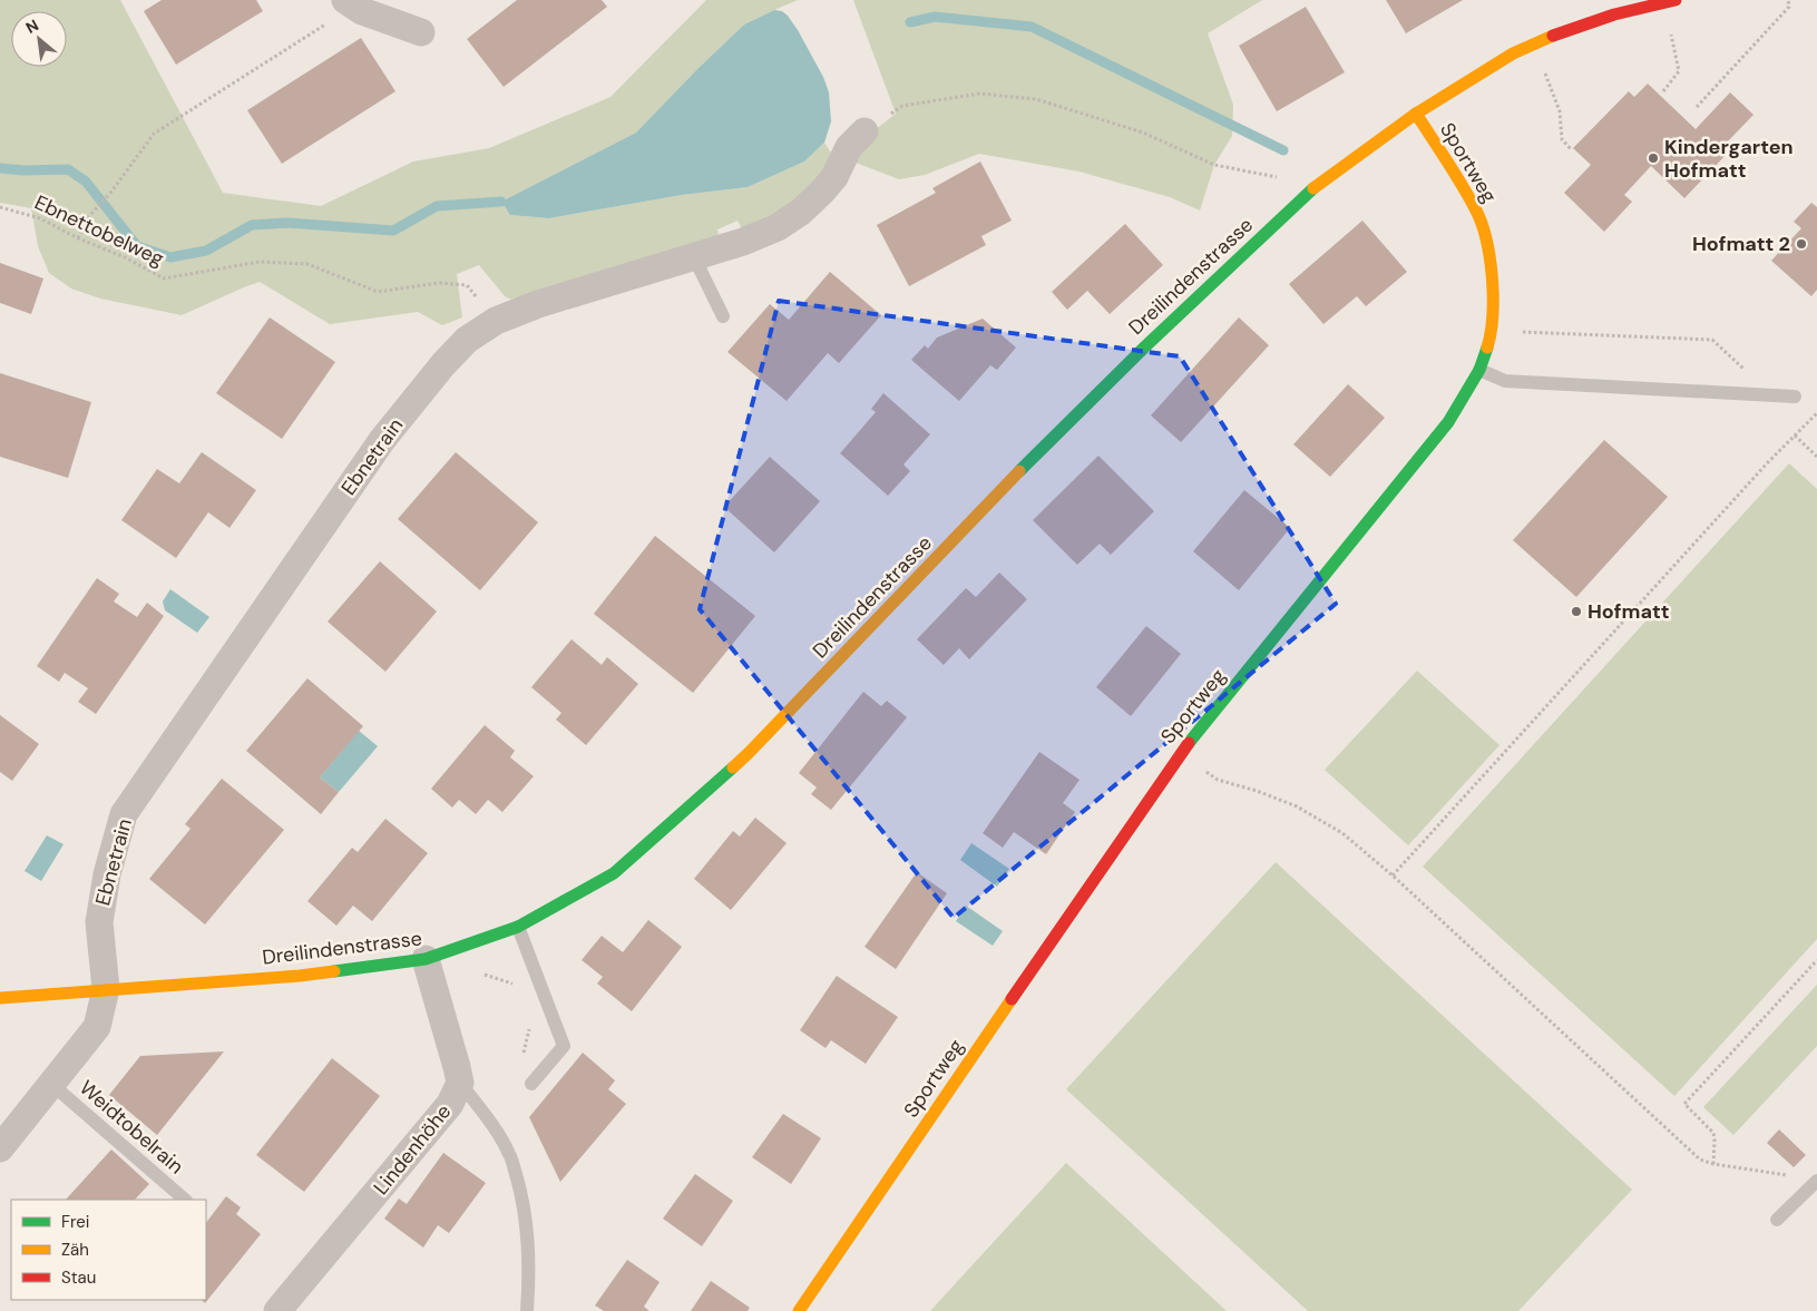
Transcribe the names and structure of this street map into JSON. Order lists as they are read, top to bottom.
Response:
{
  "streets": {
    "street": [
      "Sportweg",
      "Dreilindenstrasse",
      "Ebnetrain",
      "Lindenhöhe"
    ],
    "lane": ["Weidtobelrain"],
    "path": ["Ebnettobelweg"]
  },
  "crossings": [
    ["Sportweg", "Dreilindenstrasse"],
    ["Ebnettobelweg", "Ebnetrain"],
    ["Dreilindenstrasse", "Ebnetrain"],
    ["Dreilindenstrasse", "Lindenhöhe"],
    ["Ebnetrain", "Weidtobelrain"]
  ],
  "places": ["Kindergarten Hofmatt", "Hofmatt 2", "Hofmatt"],
  "legend": ["Frei", "Zäh", "Stau"],
  "north": "top left"
}
